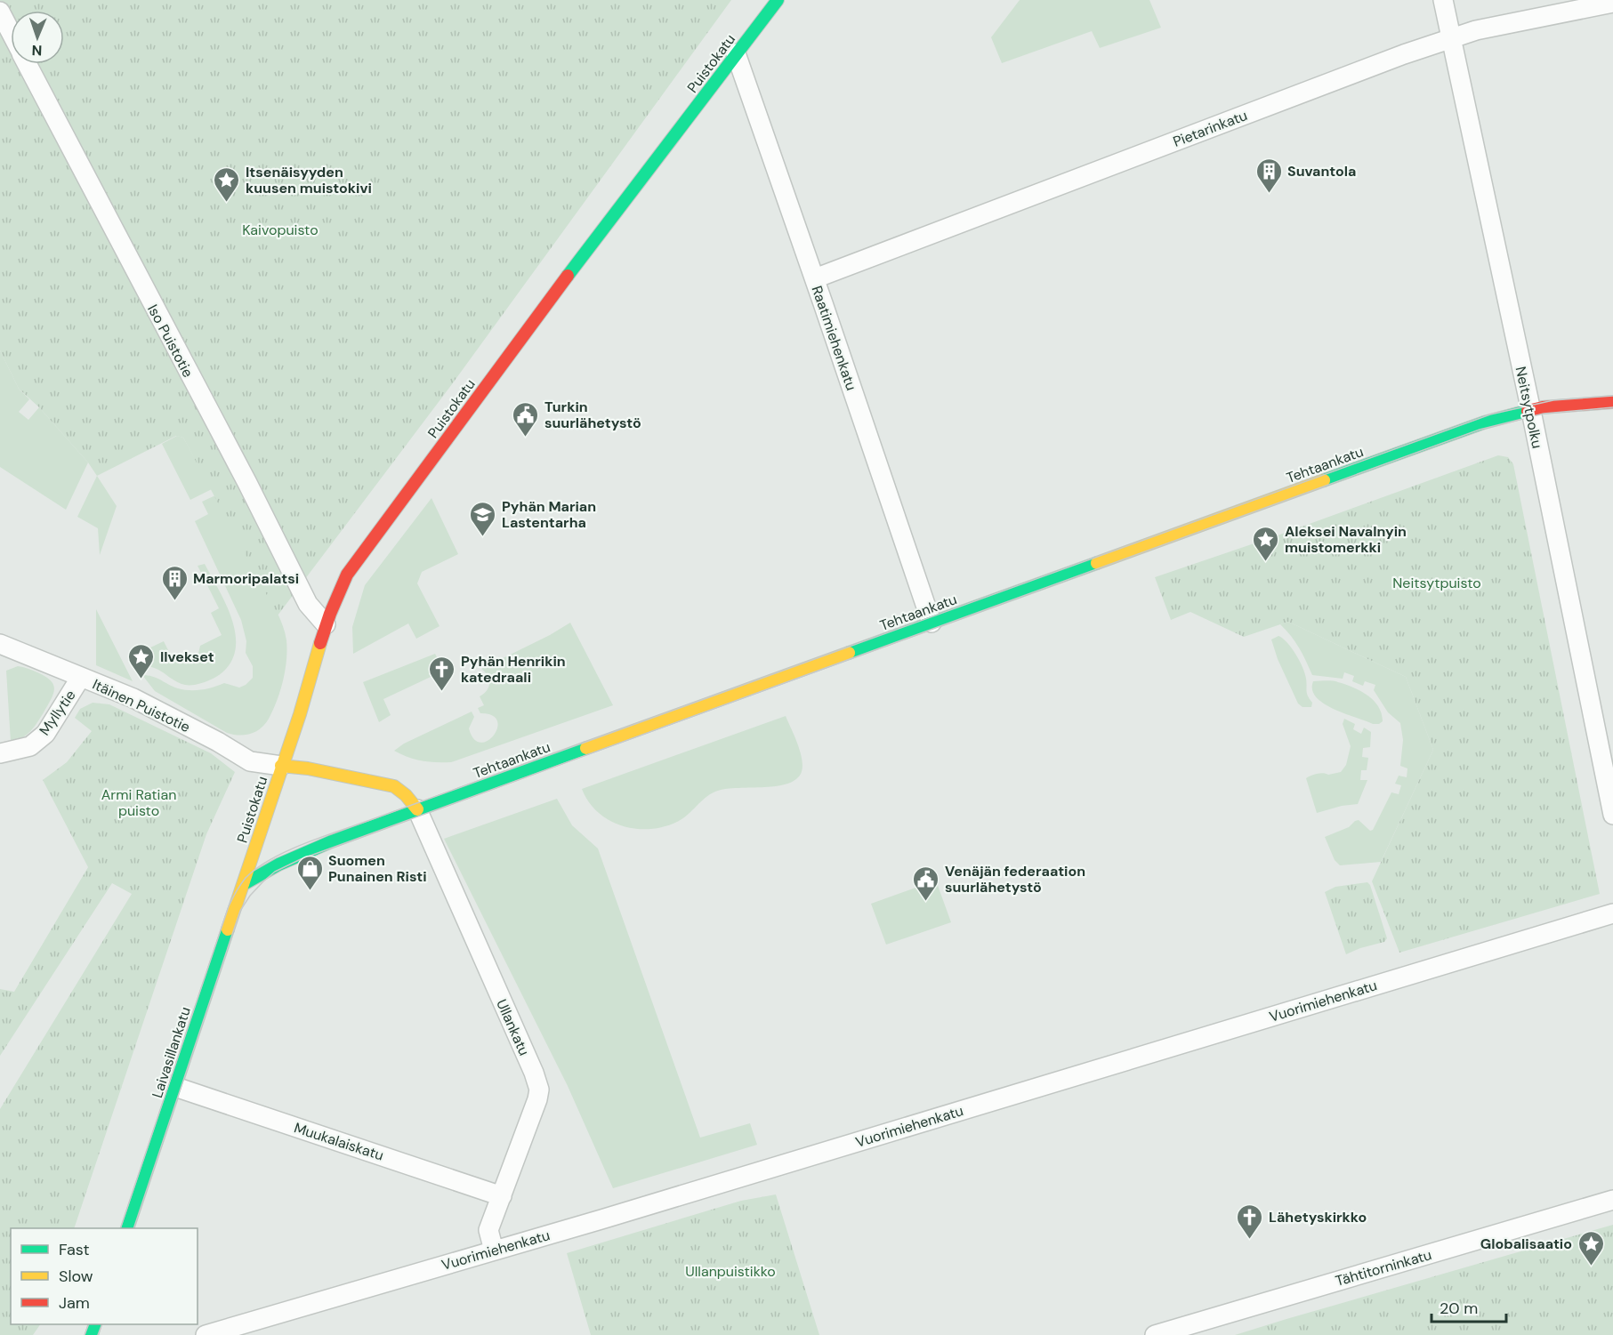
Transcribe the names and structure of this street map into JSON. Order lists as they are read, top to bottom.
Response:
{
  "streets": {
    "street": [
      "Puistokatu",
      "Pietarinkatu",
      "Raatimiehenkatu",
      "Iso Puistotie",
      "Neitsytpolku",
      "Tehtaankatu",
      "Itäinen Puistotie",
      "Myllytie",
      "Vuorimiehenkatu",
      "Ullankatu",
      "Laivasillankatu",
      "Muukalaiskatu",
      "Tähtitorninkatu"
    ]
  },
  "crossings": [
    ["Puistokatu", "Raatimiehenkatu"],
    ["Puistokatu", "Iso Puistotie"],
    ["Puistokatu", "Tehtaankatu"],
    ["Puistokatu", "Itäinen Puistotie"],
    ["Puistokatu", "Laivasillankatu"],
    ["Pietarinkatu", "Raatimiehenkatu"],
    ["Pietarinkatu", "Neitsytpolku"],
    ["Raatimiehenkatu", "Tehtaankatu"],
    ["Neitsytpolku", "Tehtaankatu"],
    ["Tehtaankatu", "Ullankatu"],
    ["Tehtaankatu", "Laivasillankatu"],
    ["Itäinen Puistotie", "Myllytie"],
    ["Vuorimiehenkatu", "Ullankatu"],
    ["Ullankatu", "Muukalaiskatu"],
    ["Laivasillankatu", "Muukalaiskatu"]
  ],
  "parks": [
    "Kaivopuisto",
    "Neitsytpuisto",
    "Armi Ratian puisto",
    "Ullanpuistikko"
  ],
  "places": {
    "building": ["Suvantola", "Marmoripalatsi"],
    "place": [
      "Itsenäisyyden kuusen muistokivi",
      "Aleksei Navalnyin muistomerkki",
      "Ilvekset",
      "Globalisaatio"
    ],
    "public building": ["Turkin suurlähetystö", "Venäjän federaation suurlähetystö"],
    "school or university": ["Pyhän Marian Lastentarha"],
    "church": ["Pyhän Henrikin katedraali", "Lähetyskirkko"],
    "shop": ["Suomen Punainen Risti"]
  },
  "legend": ["Fast", "Slow", "Jam"],
  "scale_bar": "20 m",
  "north": "bottom"
}
